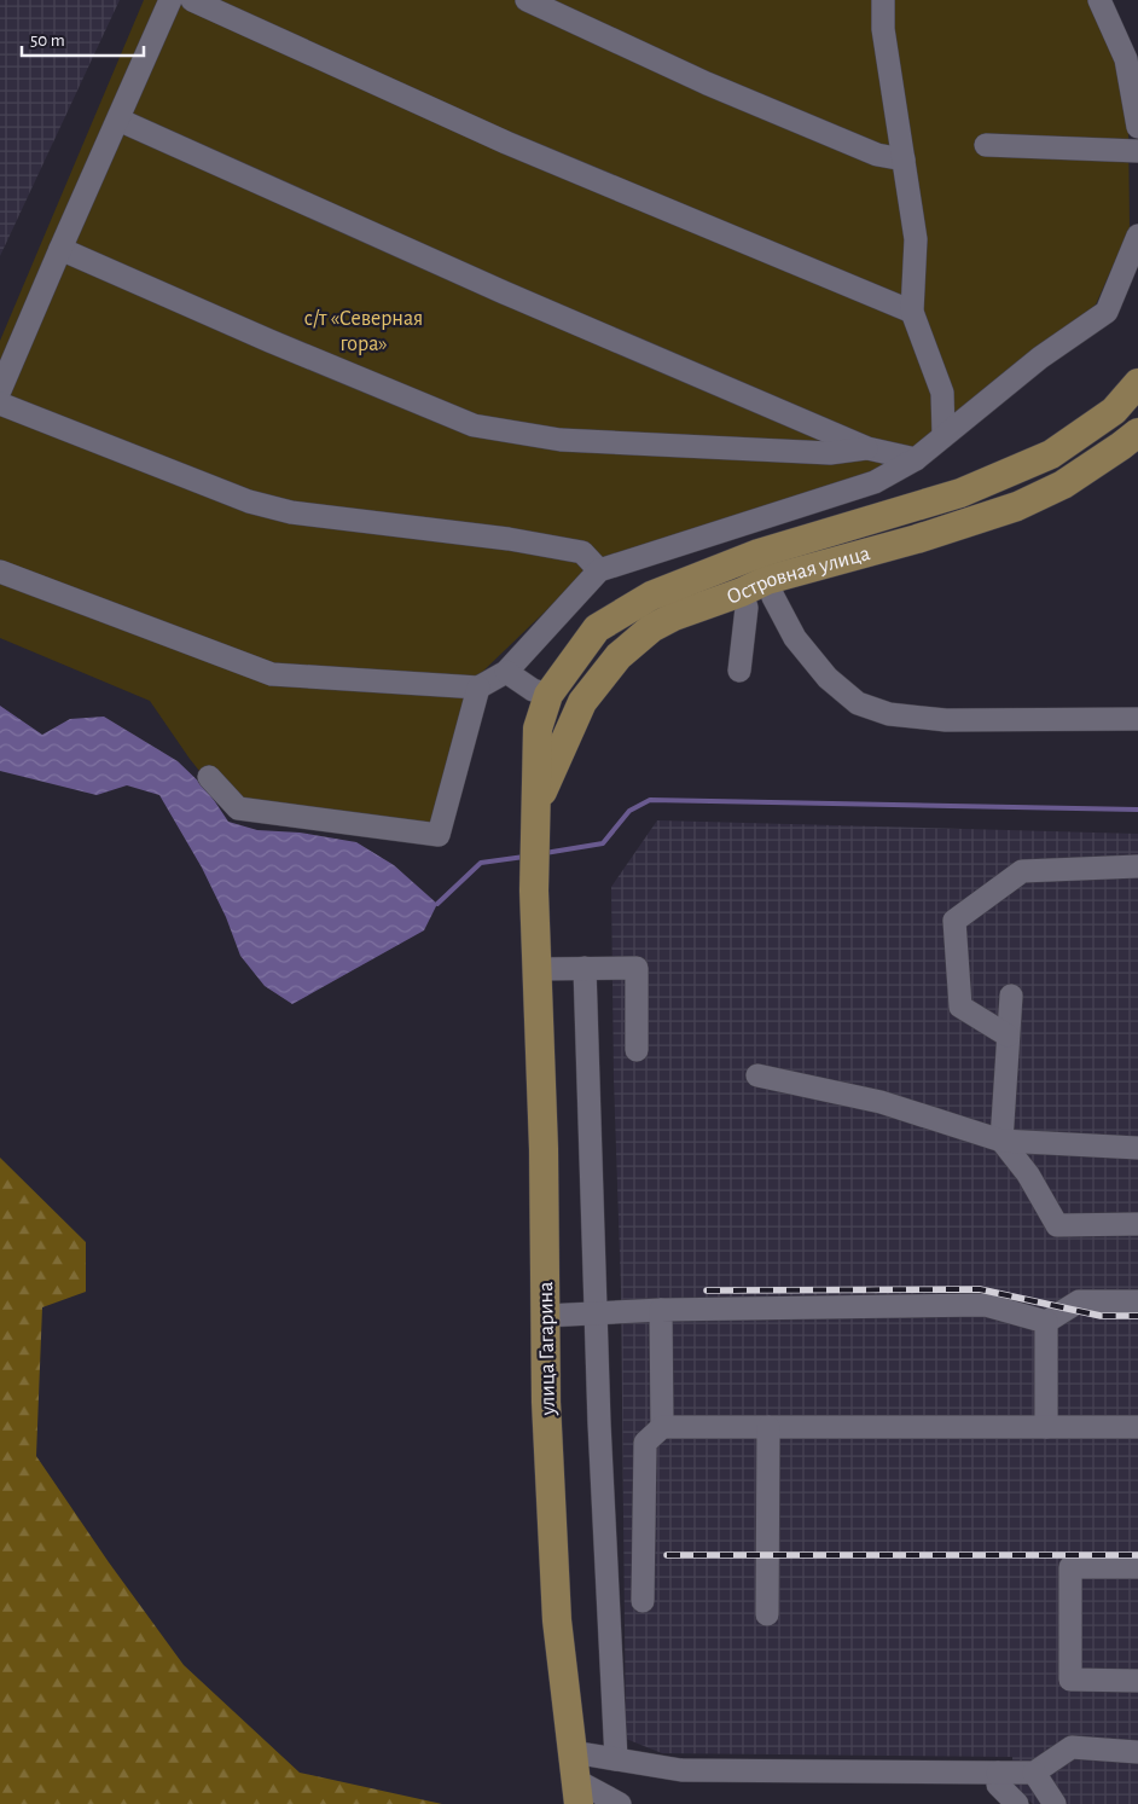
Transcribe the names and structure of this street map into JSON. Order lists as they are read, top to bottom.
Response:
{
  "streets": {
    "main road": ["Островная улица", "улица Гагарина"]
  },
  "crossings": [
    ["Островная улица", "улица Гагарина"]
  ],
  "parks": ["с/т «Северная гора»"],
  "scale_bar": "50 m"
}
